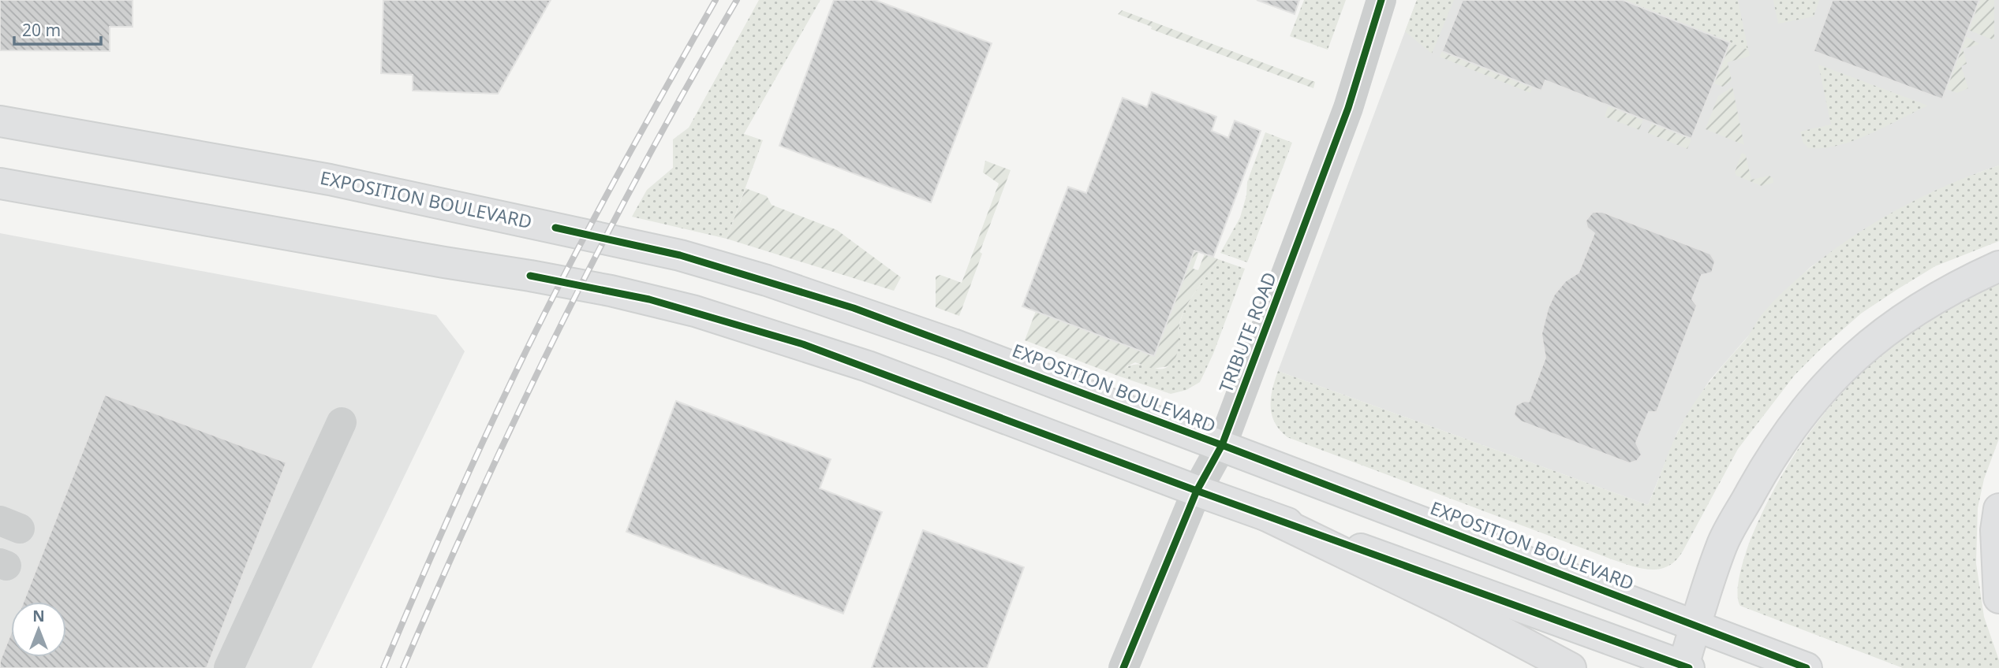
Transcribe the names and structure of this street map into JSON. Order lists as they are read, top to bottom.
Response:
{
  "streets": {
    "main road": ["EXPOSITION BOULEVARD"],
    "street": ["TRIBUTE ROAD"]
  },
  "crossings": [
    ["EXPOSITION BOULEVARD", "TRIBUTE ROAD"]
  ],
  "scale_bar": "20 m",
  "north": "top"
}
